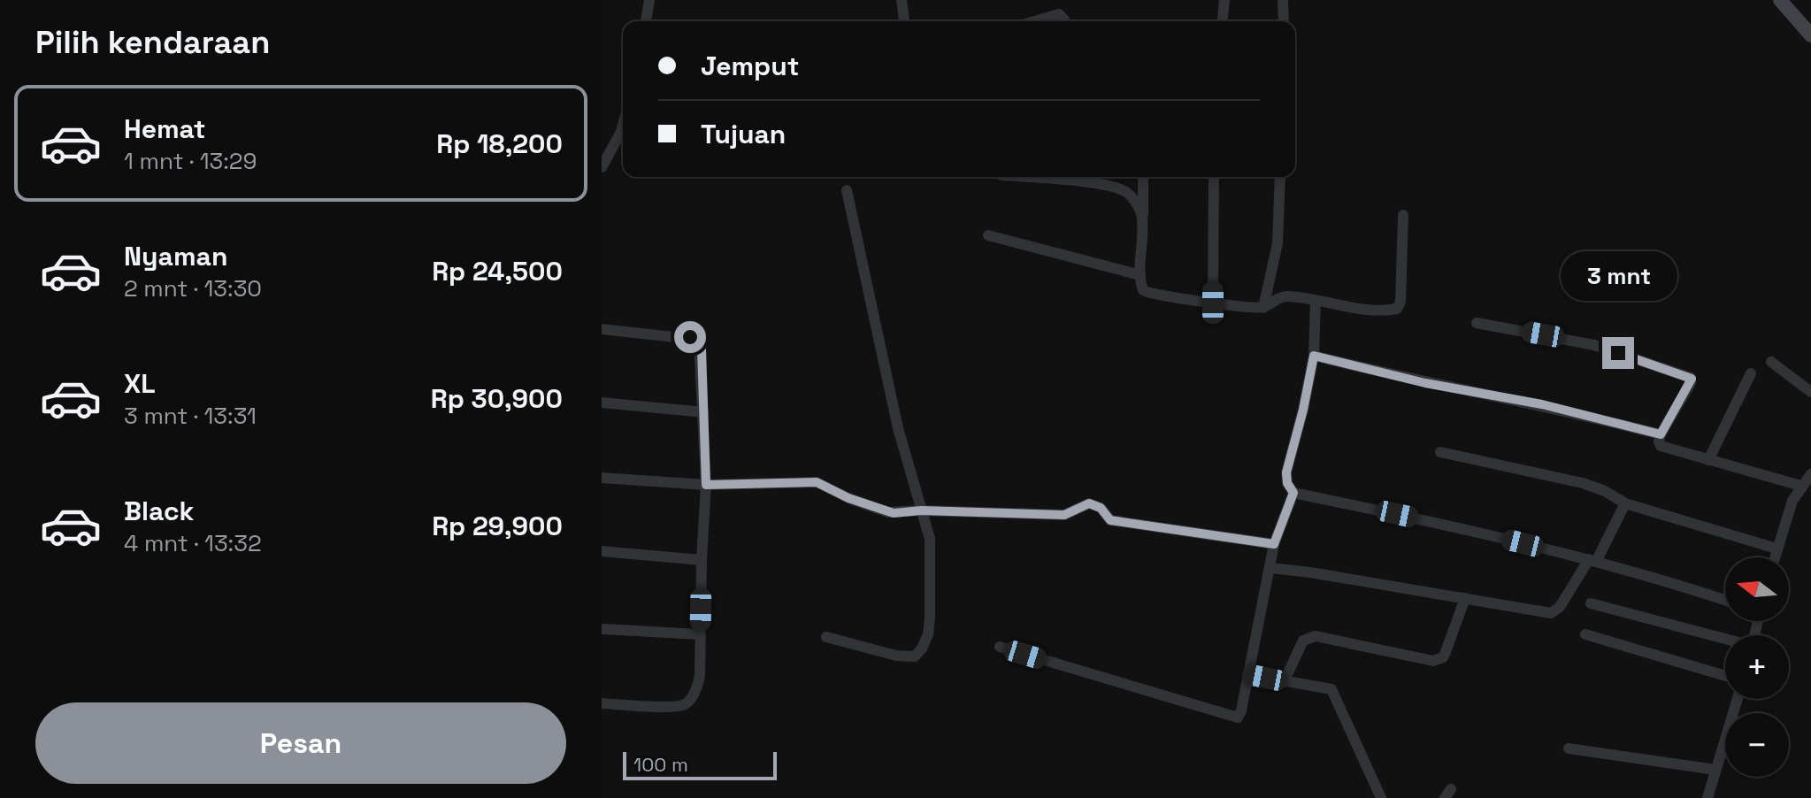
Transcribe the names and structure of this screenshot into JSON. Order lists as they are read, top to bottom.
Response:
{
  "scale_bar": "100 m",
  "north": "left",
  "page": {
    "heading": "Pilih kendaraan",
    "banner": ["Jemput", "Tujuan"],
    "list": [
      {
        "name": "Hemat",
        "note": "1 mnt · 13:29",
        "value": "Rp 18,200"
      },
      {
        "name": "Nyaman",
        "note": "2 mnt · 13:30",
        "value": "Rp 24,500"
      },
      {
        "name": "XL",
        "note": "3 mnt · 13:31",
        "value": "Rp 30,900"
      },
      {
        "name": "Black",
        "note": "4 mnt · 13:32",
        "value": "Rp 29,900"
      }
    ],
    "bubble": "3 mnt",
    "map_buttons": ["+", "−"],
    "buttons": "Pesan",
    "scale": "100 m"
  }
}
